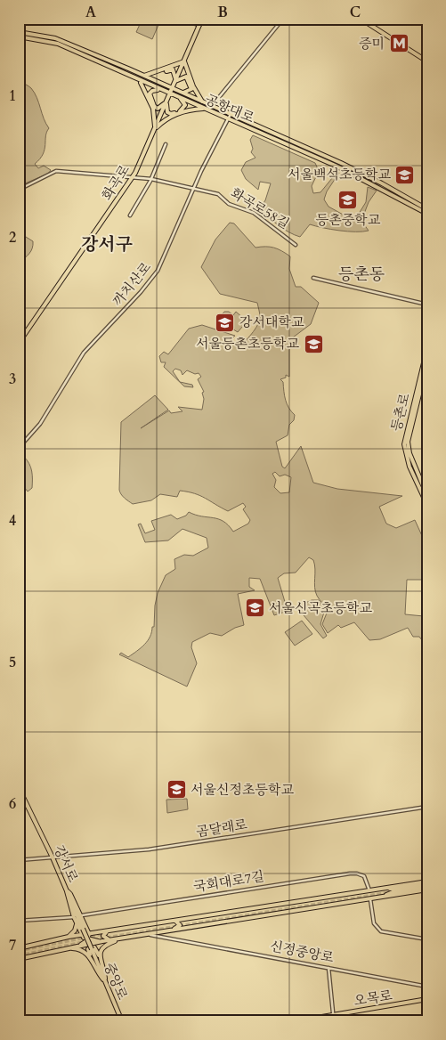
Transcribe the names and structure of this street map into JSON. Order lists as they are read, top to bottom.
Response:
{
  "streets": {
    "main road": [
      "공항대로",
      "화곡로",
      "등촌로",
      "강서로",
      "중앙로",
      "오목로"
    ],
    "street": [
      "화곡로58길",
      "까치산로",
      "곰달래로",
      "국회대로7길",
      "신정중앙로"
    ]
  },
  "crossings": [
    ["공항대로", "화곡로"],
    ["공항대로", "까치산로"],
    ["화곡로", "화곡로58길"],
    ["화곡로58길", "까치산로"],
    ["곰달래로", "강서로"],
    ["강서로", "중앙로"]
  ],
  "districts": ["강서구", "등촌동"],
  "places": {
    "metro station": ["증미"],
    "school or university": [
      "서울백석초등학교",
      "등촌중학교",
      "강서대학교",
      "서울등촌초등학교",
      "서울신곡초등학교",
      "서울신정초등학교"
    ]
  },
  "grid": {
    "columns": ["A", "B", "C"],
    "rows": [
      "1",
      "2",
      "3",
      "4",
      "5",
      "6",
      "7"
    ]
  }
}
